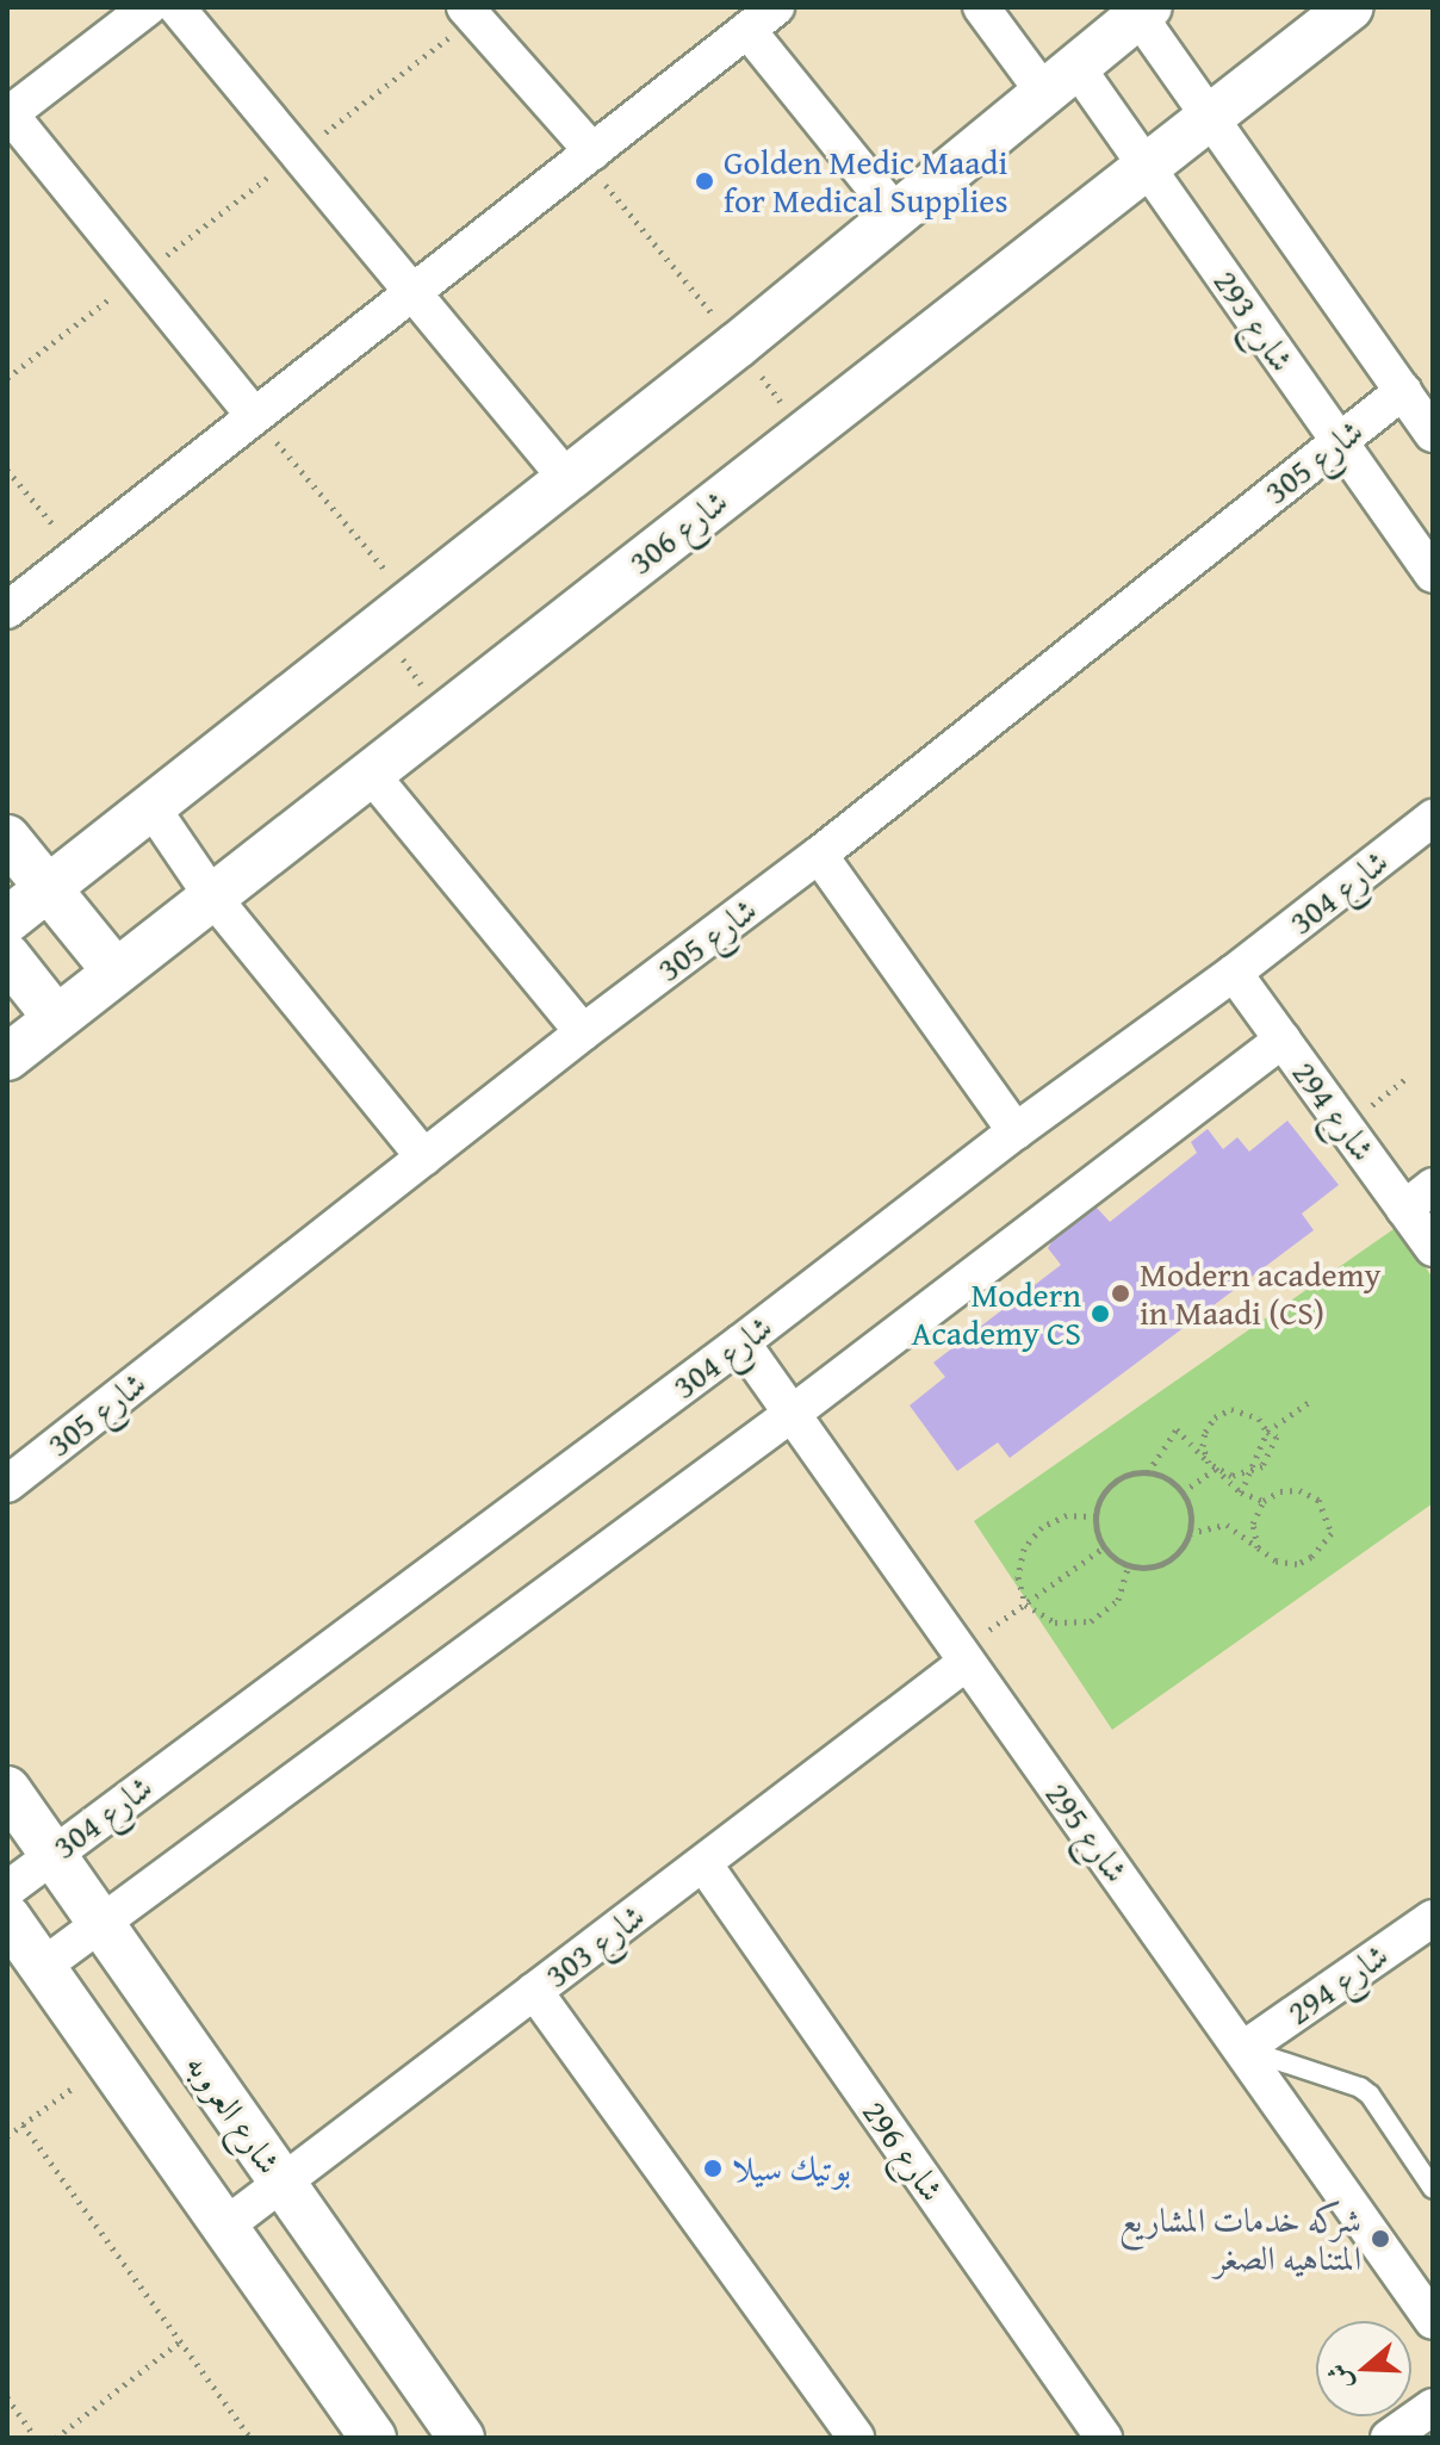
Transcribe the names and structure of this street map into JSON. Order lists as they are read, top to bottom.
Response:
{
  "streets": {
    "street": [
      "شارع 293",
      "شارع 305",
      "شارع 306",
      "شارع 304",
      "شارع 294",
      "شارع 295",
      "شارع 303",
      "شارع العروبه",
      "شارع 296"
    ]
  },
  "crossings": [
    ["شارع 293", "شارع 305"],
    ["شارع 293", "شارع 306"],
    ["شارع 304", "شارع 294"],
    ["شارع 304", "شارع 295"],
    ["شارع 304", "شارع العروبه"],
    ["شارع 294", "شارع 295"],
    ["شارع 295", "شارع 303"],
    ["شارع 303", "شارع العروبه"],
    ["شارع 303", "شارع 296"]
  ],
  "places": [
    "Golden Medic Maadi for Medical Supplies",
    "Modern academy in Maadi (CS)",
    "Modern Academy CS",
    "بوتيك سيلا",
    "شركه خدمات المشاريع المتناهيه الصغر"
  ],
  "north": "left"
}
